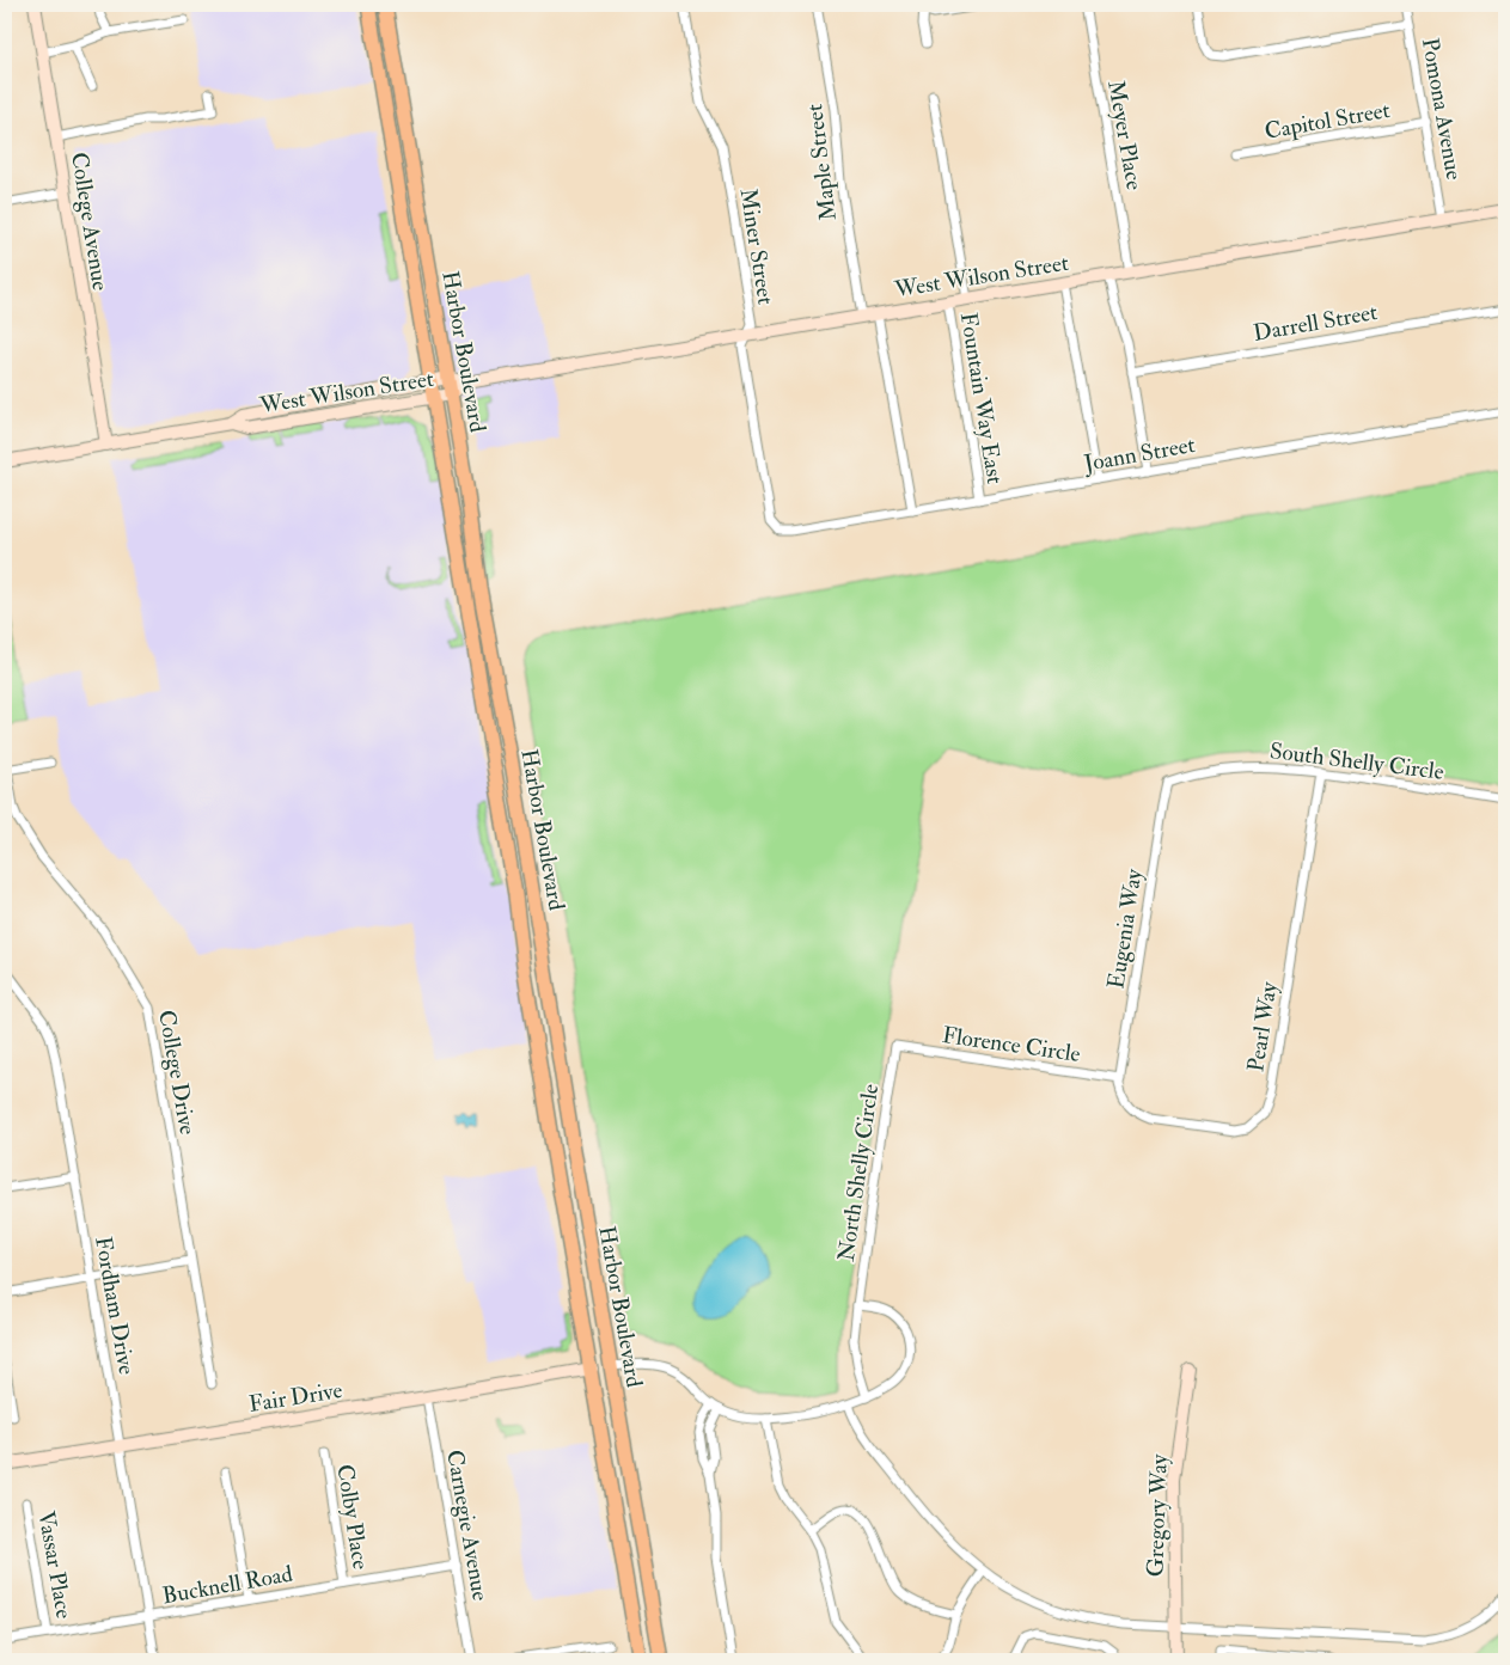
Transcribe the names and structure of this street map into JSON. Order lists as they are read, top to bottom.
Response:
{
  "streets": {
    "main road": ["Harbor Boulevard"],
    "street": [
      "Pomona Avenue",
      "Capitol Street",
      "Meyer Place",
      "Maple Street",
      "College Avenue",
      "Miner Street",
      "West Wilson Street",
      "Darrell Street",
      "Fountain Way East",
      "Joann Street",
      "South Shelly Circle",
      "Eugenia Way",
      "Pearl Way",
      "Florence Circle",
      "College Drive",
      "North Shelly Circle",
      "Fordham Drive",
      "Fair Drive",
      "Gregory Way",
      "Colby Place",
      "Carnegie Avenue",
      "Vassar Place",
      "Bucknell Road"
    ]
  },
  "crossings": [
    ["Pomona Avenue", "Capitol Street"],
    ["Pomona Avenue", "West Wilson Street"],
    ["Meyer Place", "West Wilson Street"],
    ["Maple Street", "West Wilson Street"],
    ["College Avenue", "West Wilson Street"],
    ["Miner Street", "West Wilson Street"],
    ["Miner Street", "Joann Street"],
    ["West Wilson Street", "Harbor Boulevard"],
    ["West Wilson Street", "Fountain Way East"],
    ["Harbor Boulevard", "Fair Drive"],
    ["Fountain Way East", "Joann Street"],
    ["South Shelly Circle", "Eugenia Way"],
    ["South Shelly Circle", "Pearl Way"],
    ["Eugenia Way", "Pearl Way"],
    ["Eugenia Way", "Florence Circle"],
    ["Pearl Way", "Florence Circle"],
    ["Florence Circle", "North Shelly Circle"],
    ["Fordham Drive", "Fair Drive"],
    ["Fordham Drive", "Bucknell Road"],
    ["Fair Drive", "Carnegie Avenue"],
    ["Colby Place", "Bucknell Road"],
    ["Carnegie Avenue", "Bucknell Road"],
    ["Vassar Place", "Bucknell Road"]
  ]
}
